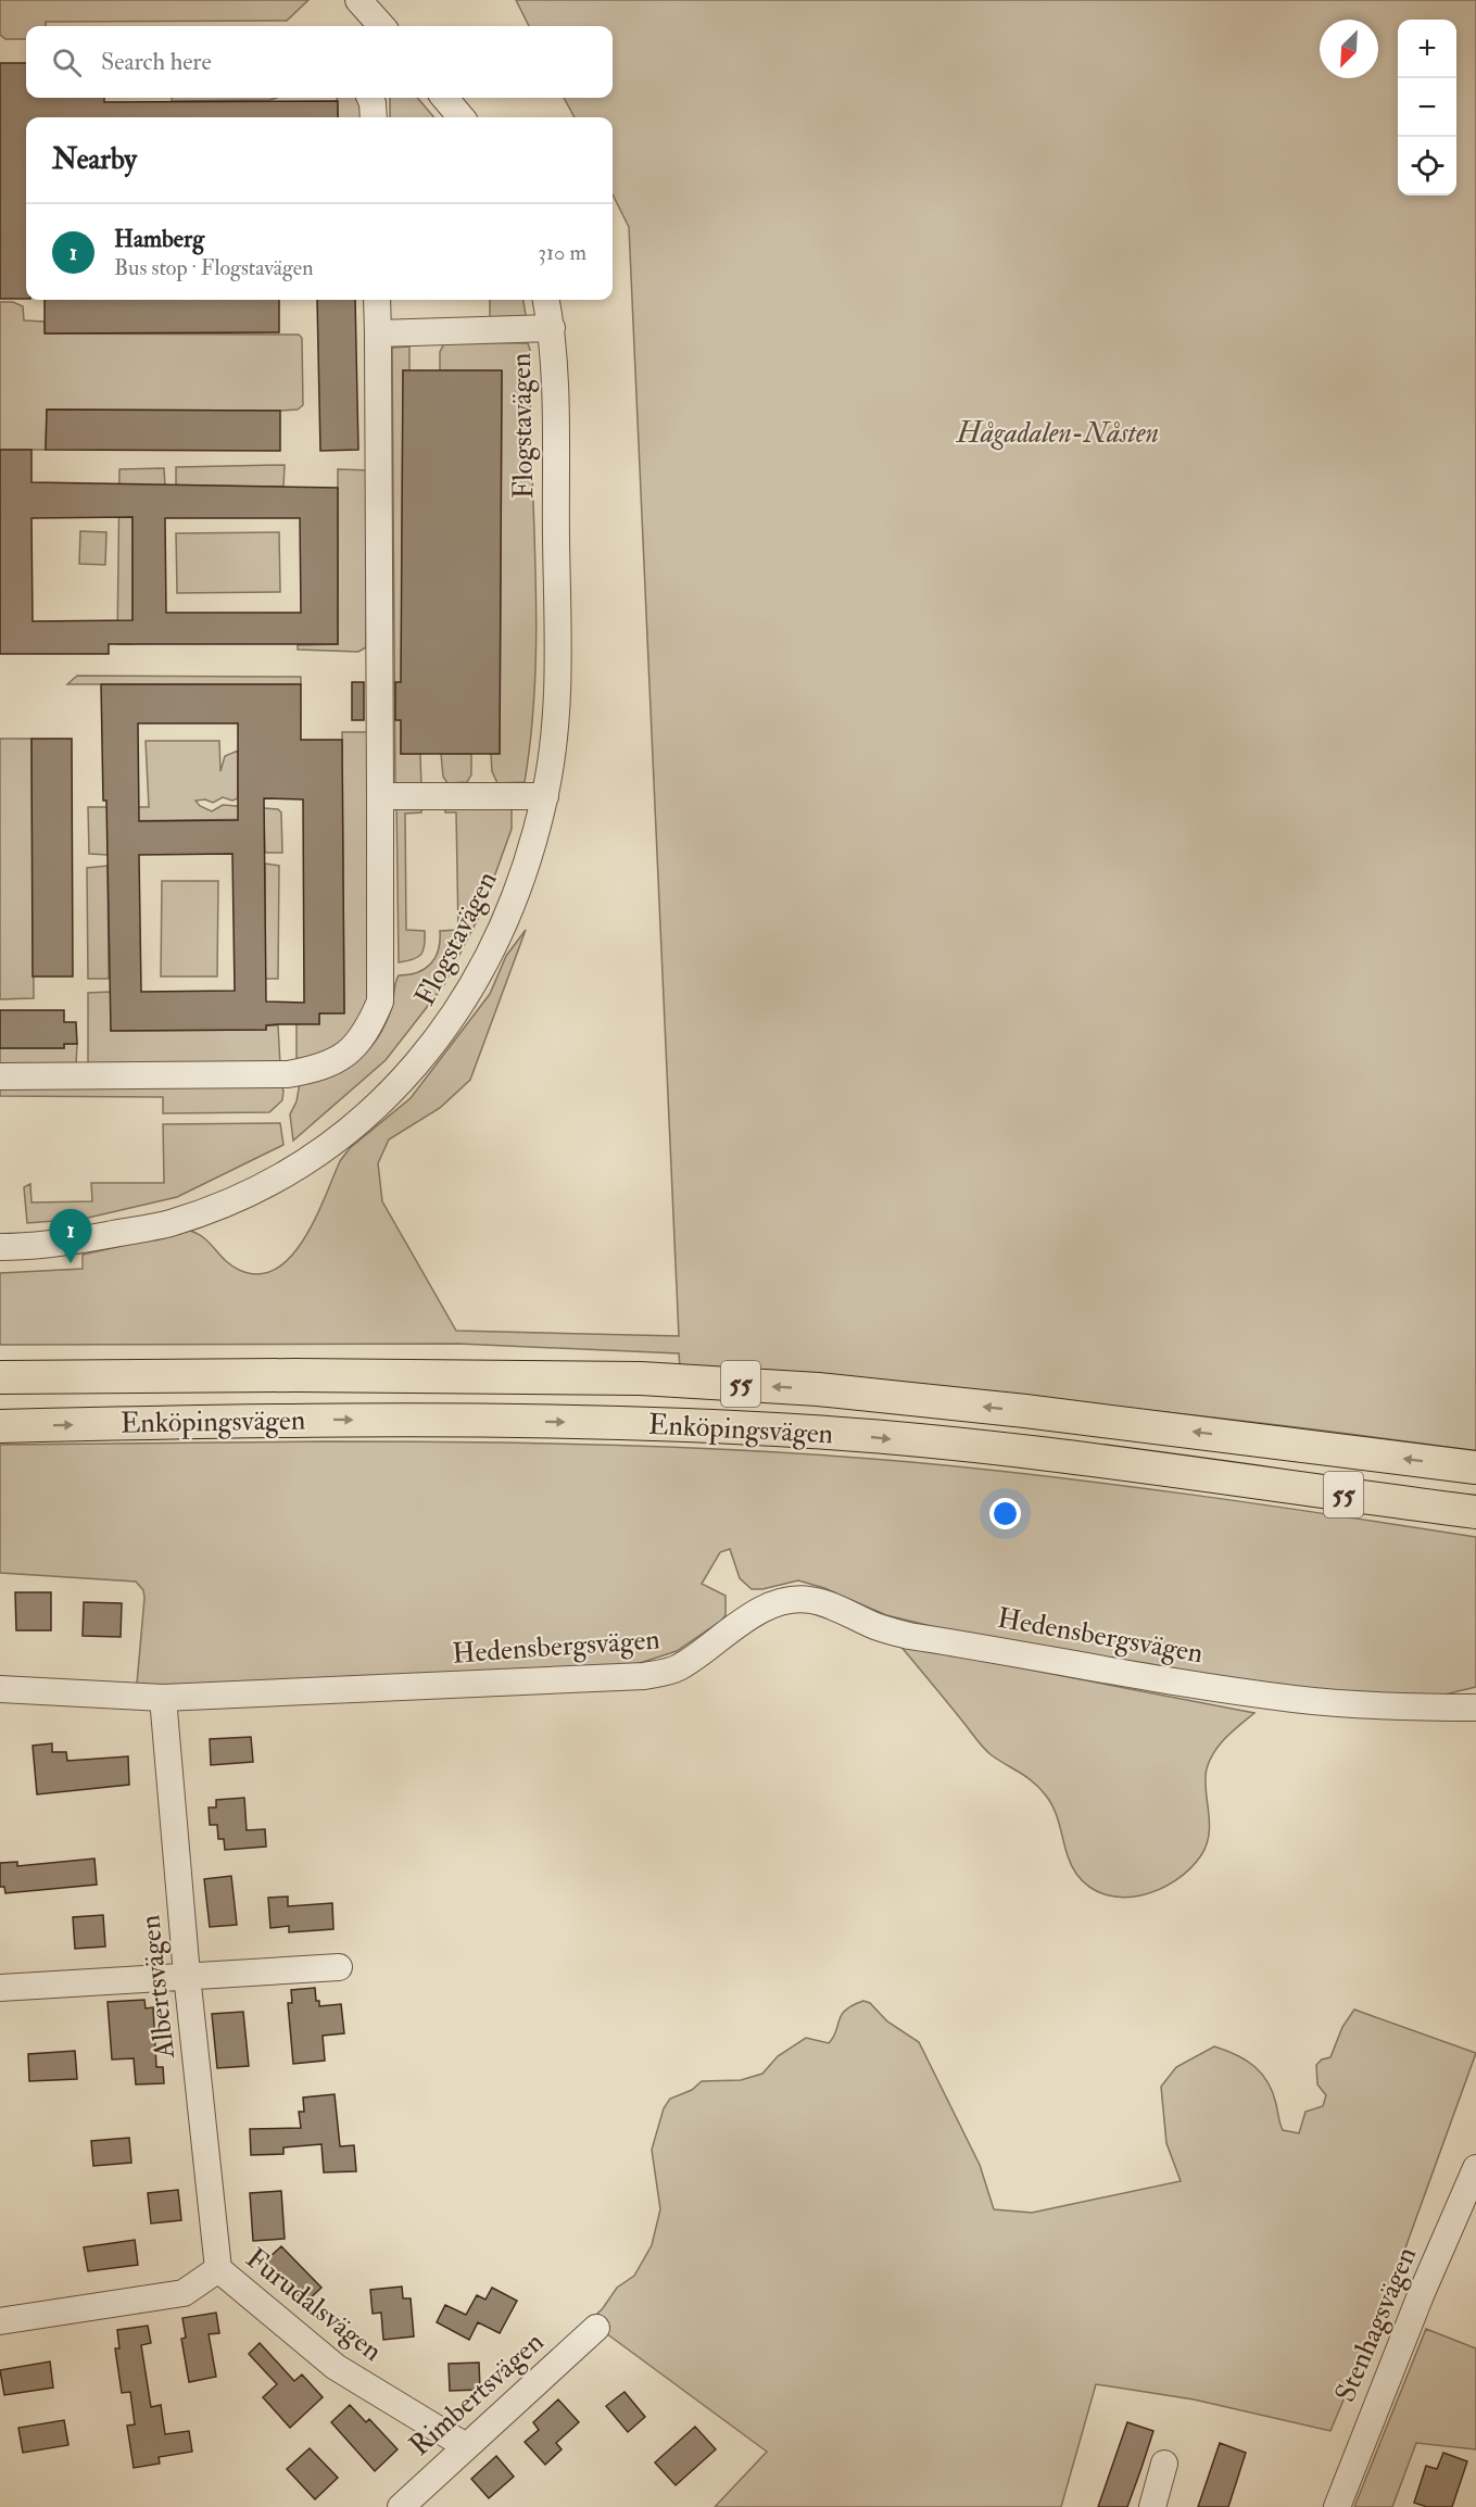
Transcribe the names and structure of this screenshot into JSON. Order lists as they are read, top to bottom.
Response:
{
  "streets": {
    "main road": ["55", "Enköpingsvägen"],
    "street": [
      "Flogstavägen",
      "Hedensbergsvägen",
      "Albertsvägen",
      "Furudalsvägen",
      "Stenhagsvägen",
      "Rimbertsvägen"
    ]
  },
  "crossings": [
    ["Hedensbergsvägen", "Albertsvägen"],
    ["Albertsvägen", "Furudalsvägen"],
    ["Furudalsvägen", "Rimbertsvägen"]
  ],
  "parks": ["Hågadalen-Nåsten"],
  "north": "bottom left",
  "page": {
    "map_buttons": ["+", "−"],
    "search": "Search here",
    "heading": "Nearby",
    "list": [
      {
        "mark": "1",
        "name": "Hamberg",
        "note": "Bus stop · Flogstavägen",
        "value": "310 m"
      }
    ],
    "pins": "1"
  }
}
